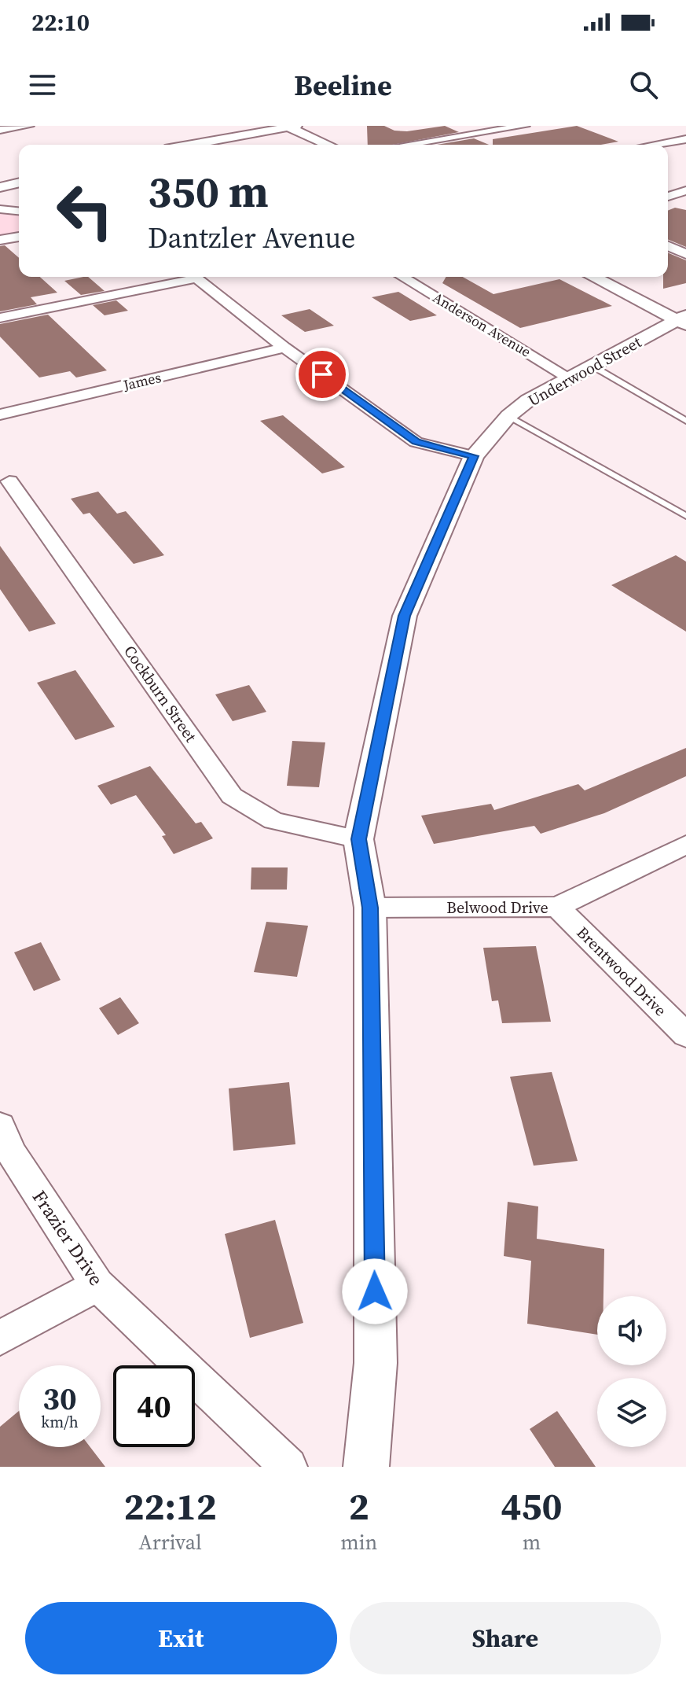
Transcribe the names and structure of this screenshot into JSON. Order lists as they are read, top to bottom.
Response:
{
  "streets": {
    "street": [
      "Anderson Avenue",
      "Underwood Street",
      "James",
      "Cockburn Street",
      "Belwood Drive",
      "Brentwood Drive",
      "Frazier Drive"
    ]
  },
  "crossings": [
    ["Anderson Avenue", "Underwood Street"],
    ["Underwood Street", "Cockburn Street"],
    ["Underwood Street", "Belwood Drive"],
    ["Belwood Drive", "Brentwood Drive"]
  ],
  "page": {
    "status": "22:10",
    "header": "Beeline",
    "turn": ["350 m", "Dantzler Avenue"],
    "speed": "30 km/h",
    "limit": "40",
    "eta": [
      "22:12",
      "Arrival",
      "2",
      "min",
      "450",
      "m"
    ],
    "buttons": ["Exit", "Share"]
  }
}
